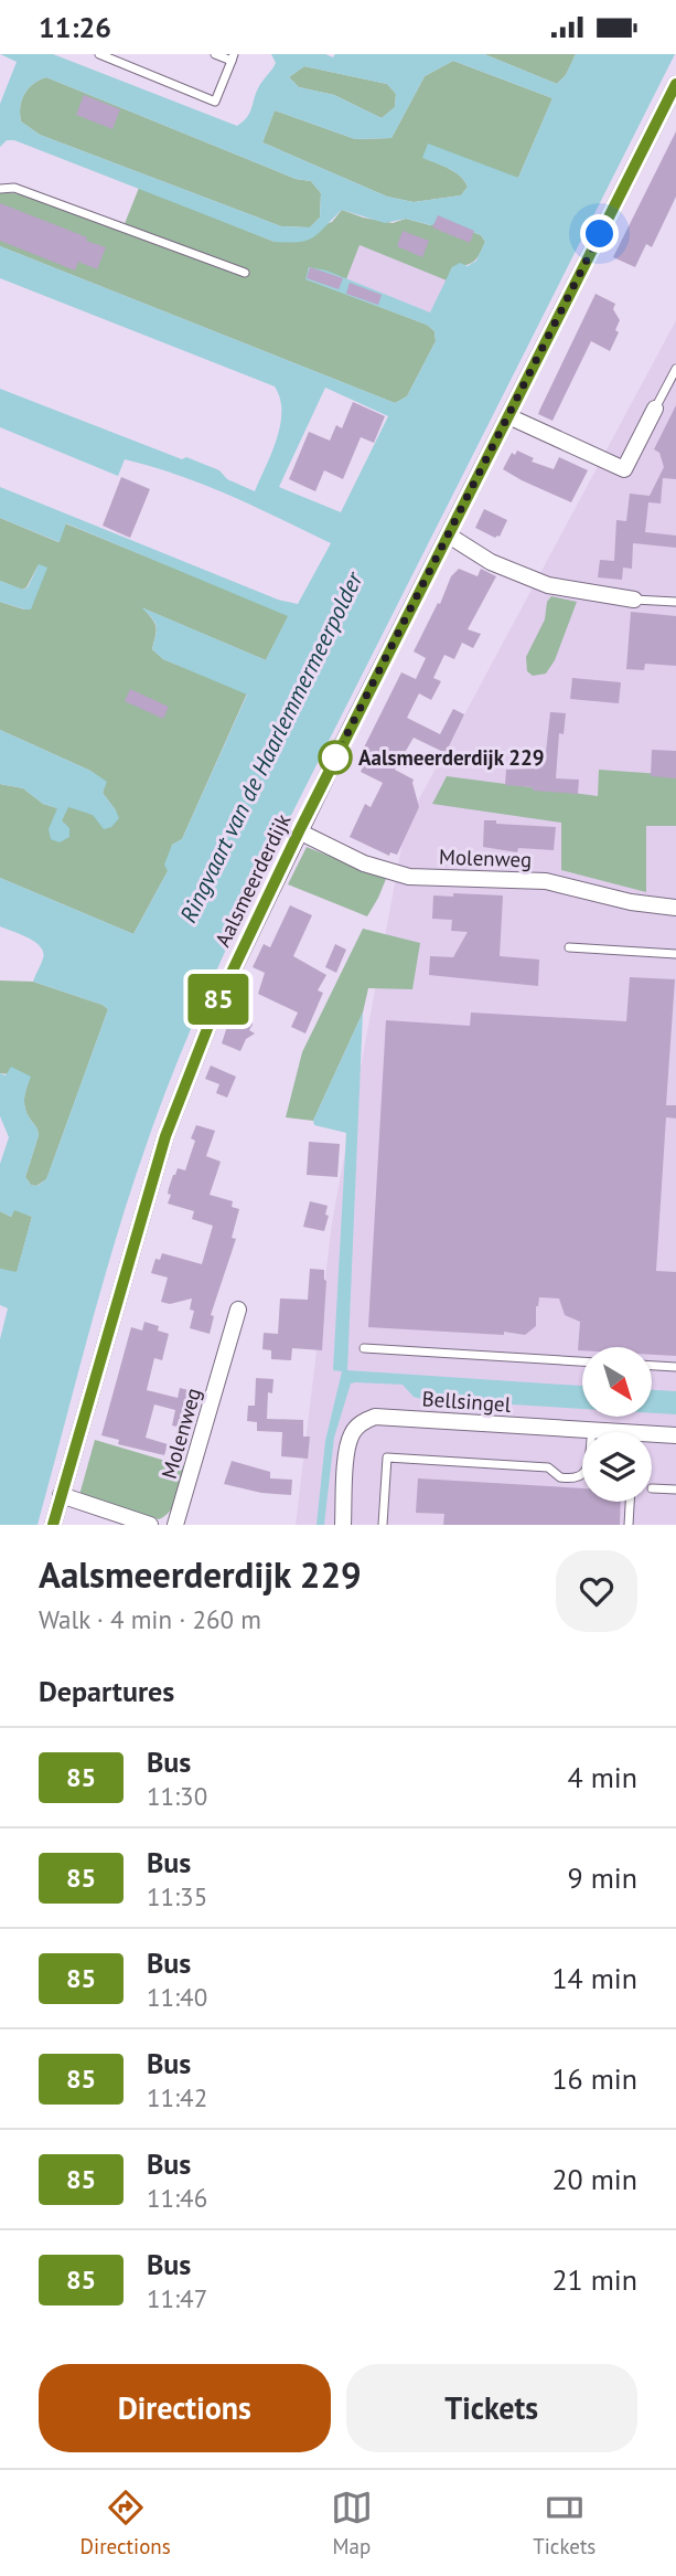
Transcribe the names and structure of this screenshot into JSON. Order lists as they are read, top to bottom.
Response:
{
  "streets": {
    "street": ["Molenweg", "Aalsmeerderdijk", "Bellsingel"]
  },
  "crossings": [
    ["Molenweg", "Aalsmeerderdijk"]
  ],
  "water": ["Ringvaart van de Haarlemmermeerpolder"],
  "places": ["Aalsmeerderdijk 229"],
  "lines": ["bus line 85"],
  "north": "bottom right",
  "page": {
    "status": "11:26",
    "on_map": "85",
    "heading": [
      ["Aalsmeerderdijk 229", "Walk · 4 min · 260 m"],
      "Departures"
    ],
    "list": [
      {
        "mark": "85",
        "name": "Bus",
        "note": "11:30",
        "value": "4 min"
      },
      {
        "mark": "85",
        "name": "Bus",
        "note": "11:35",
        "value": "9 min"
      },
      {
        "mark": "85",
        "name": "Bus",
        "note": "11:40",
        "value": "14 min"
      },
      {
        "mark": "85",
        "name": "Bus",
        "note": "11:42",
        "value": "16 min"
      },
      {
        "mark": "85",
        "name": "Bus",
        "note": "11:46",
        "value": "20 min"
      },
      {
        "mark": "85",
        "name": "Bus",
        "note": "11:47",
        "value": "21 min"
      }
    ],
    "buttons": ["Directions", "Tickets"],
    "tabs": ["Directions", "Map", "Tickets"]
  }
}
